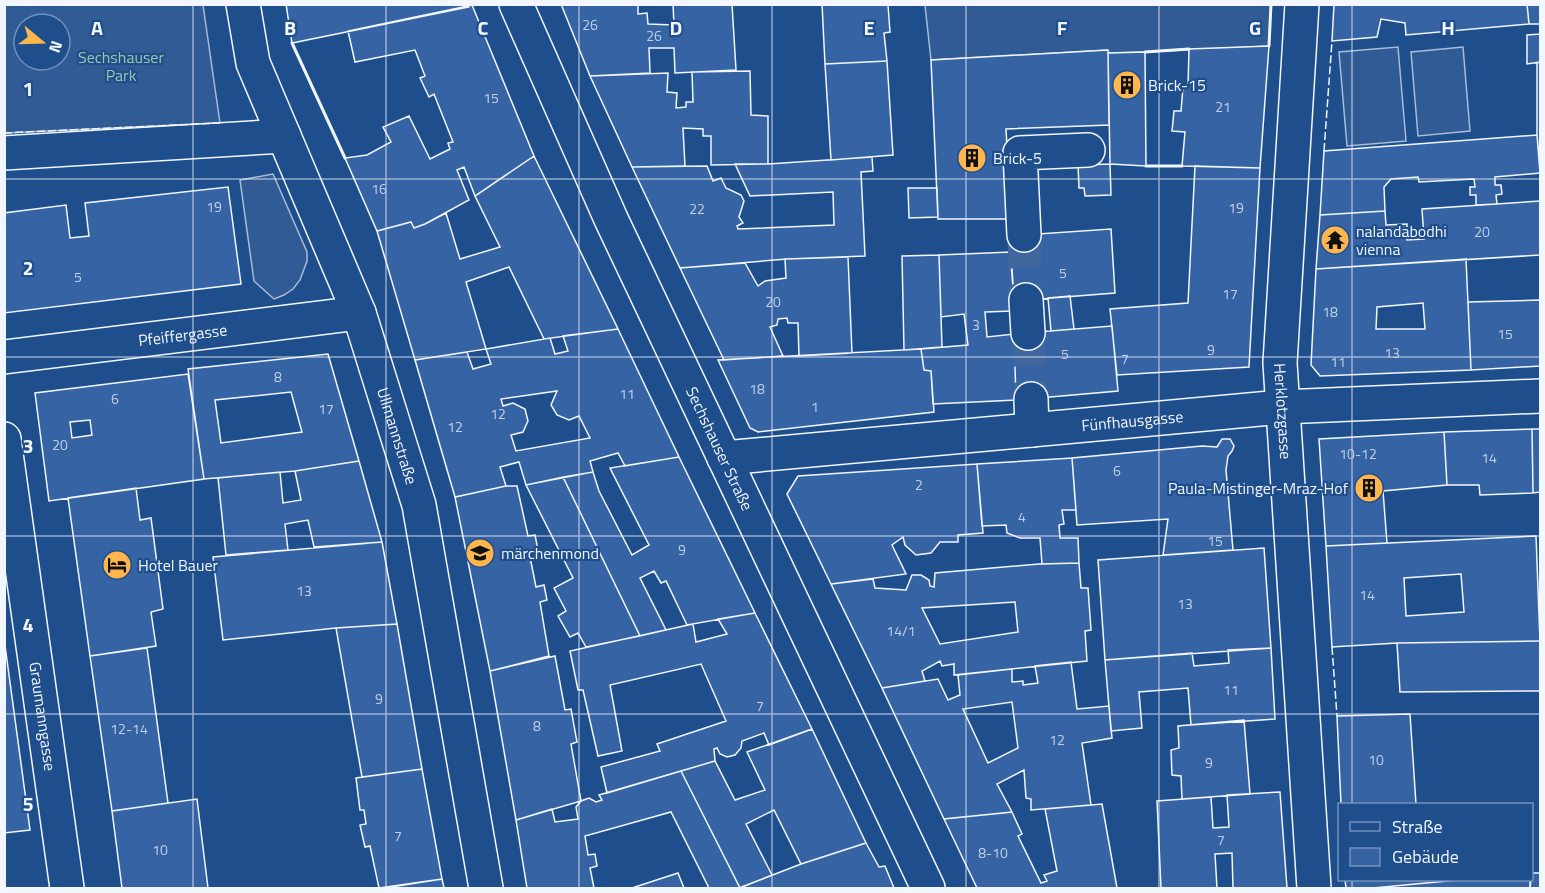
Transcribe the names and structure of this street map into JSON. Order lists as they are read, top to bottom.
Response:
{
  "streets": {
    "street": [
      "Pfeiffergasse",
      "Herklotzgasse",
      "Fünfhausgasse",
      "Ullmannstraße",
      "Sechshauser Straße",
      "Graumanngasse"
    ]
  },
  "crossings": [
    ["Pfeiffergasse", "Ullmannstraße"],
    ["Herklotzgasse", "Fünfhausgasse"],
    ["Fünfhausgasse", "Sechshauser Straße"]
  ],
  "parks": ["Sechshauser Park"],
  "places": {
    "building": ["Brick-15", "Brick-5", "Paula-Mistinger-Mraz-Hof"],
    "temple": ["nalandabodhi vienna"],
    "school or university": ["märchenmond"],
    "hotel": ["Hotel Bauer"]
  },
  "house_numbers": [
    "26",
    "26",
    "15",
    "21",
    "16",
    "19",
    "19",
    "22",
    "20",
    "5",
    "5",
    "17",
    "20",
    "18",
    "3",
    "15",
    "9",
    "13",
    "5",
    "7",
    "11",
    "8",
    "18",
    "11",
    "6",
    "1",
    "17",
    "12",
    "12",
    "20",
    "10-12",
    "14",
    "6",
    "2",
    "4",
    "15",
    "9",
    "13",
    "14",
    "13",
    "14/1",
    "11",
    "9",
    "7",
    "8",
    "12-14",
    "12",
    "10",
    "9",
    "7",
    "7",
    "10",
    "8-10"
  ],
  "legend": ["Straße", "Gebäude"],
  "north": "right",
  "grid": {
    "columns": [
      "A",
      "B",
      "C",
      "D",
      "E",
      "F",
      "G",
      "H"
    ],
    "rows": [
      "1",
      "2",
      "3",
      "4",
      "5"
    ]
  }
}
